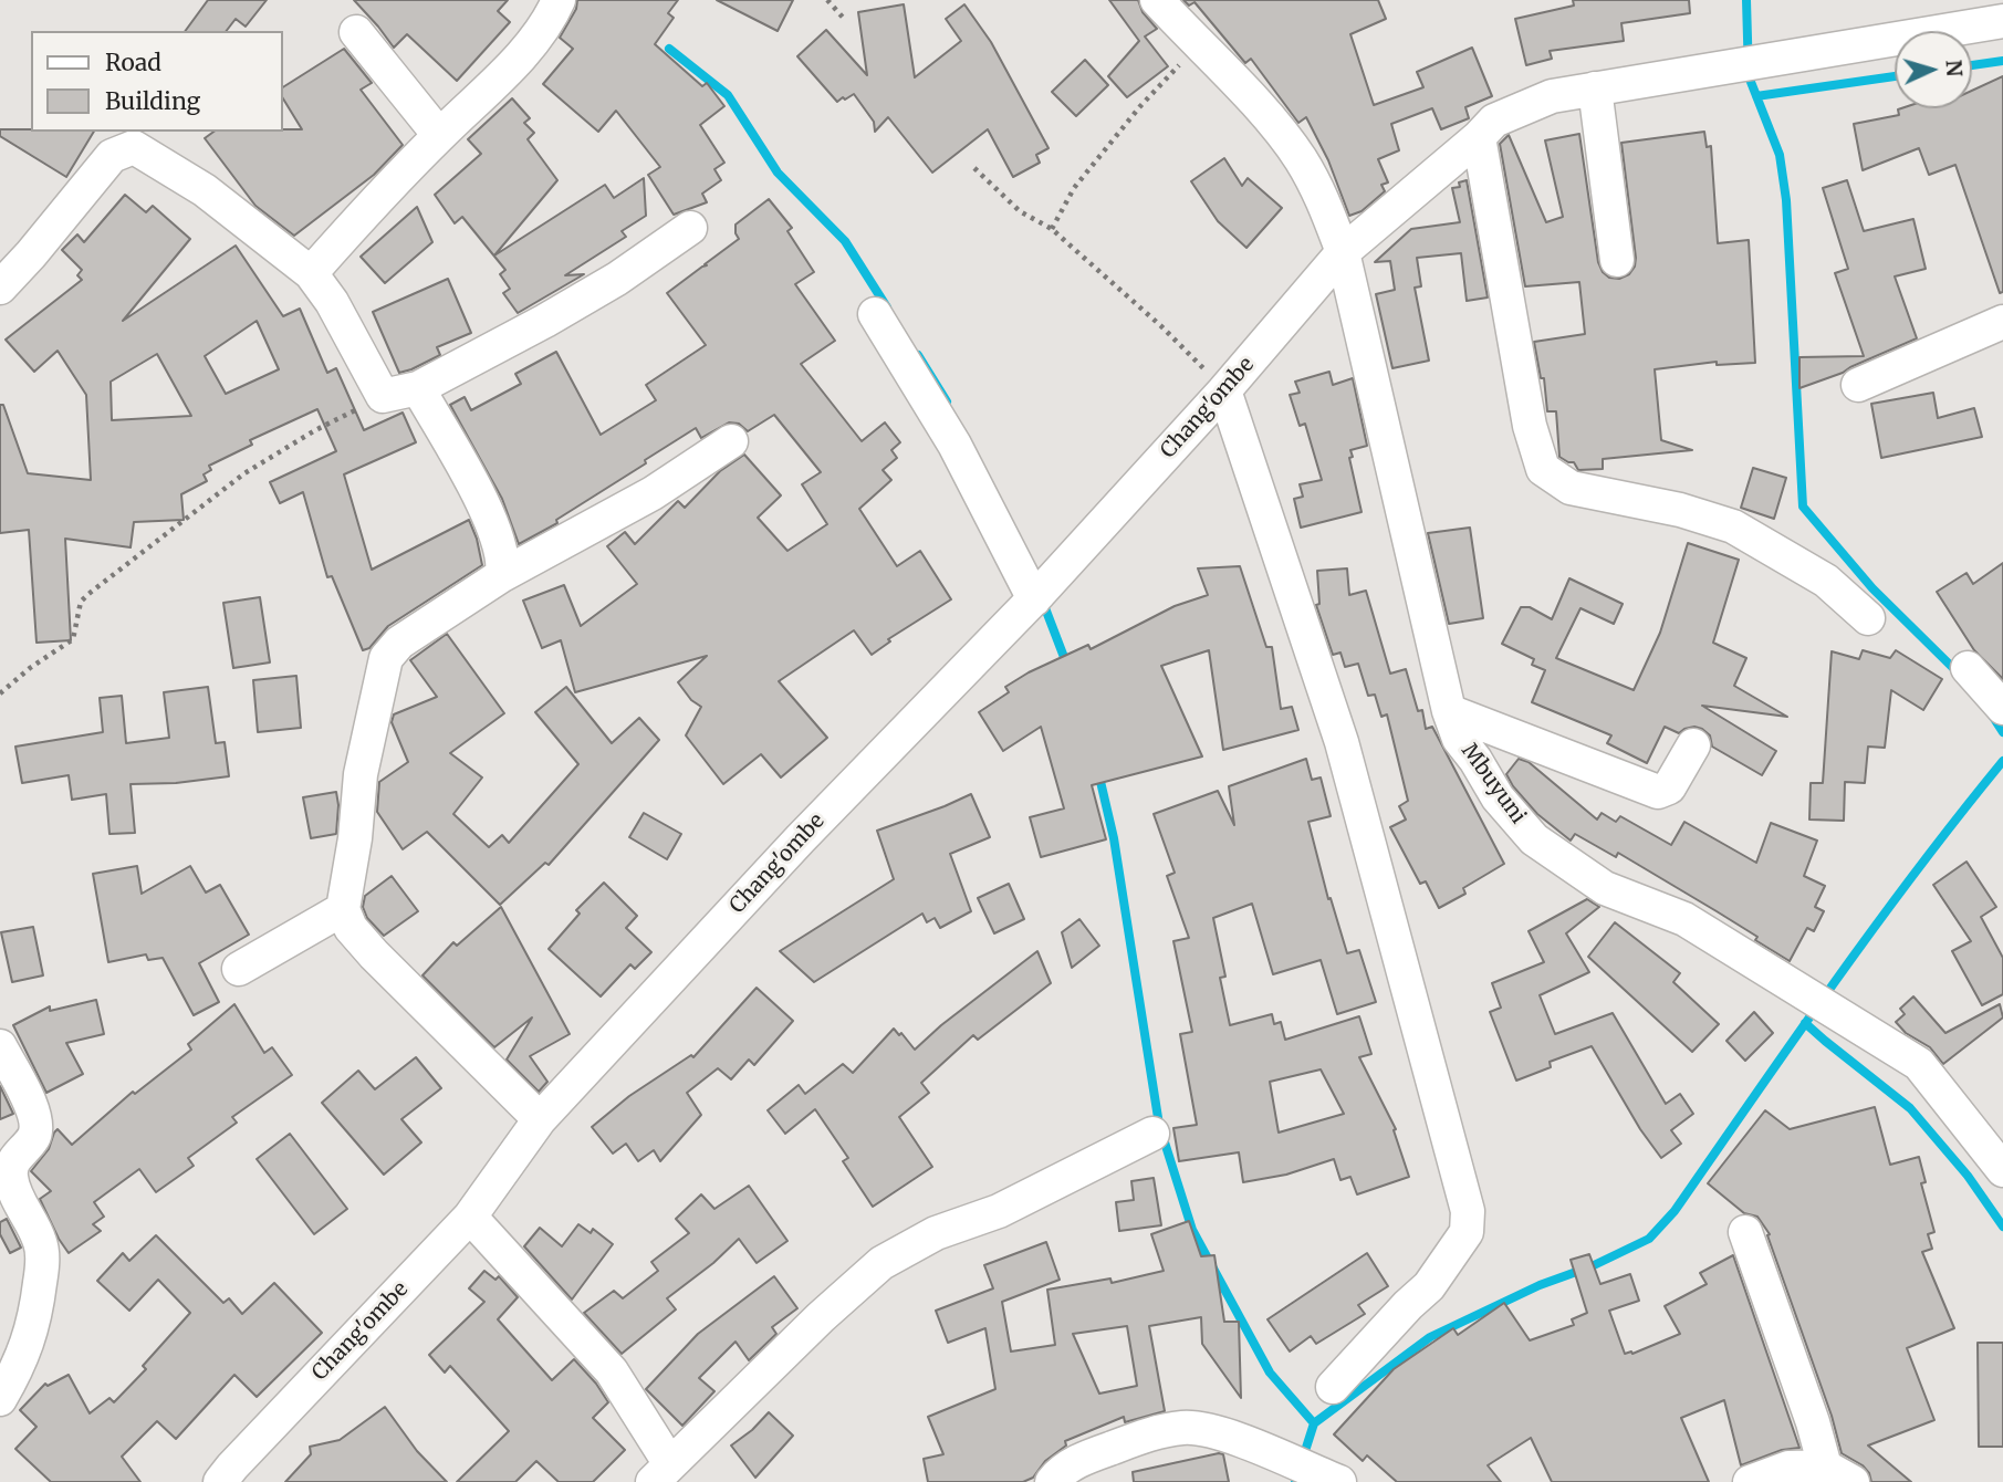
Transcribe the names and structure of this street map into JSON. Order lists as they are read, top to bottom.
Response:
{
  "streets": {
    "street": ["Chang'ombe", "Mbuyuni"]
  },
  "crossings": [
    ["Chang'ombe", "Mbuyuni"]
  ],
  "legend": ["Road", "Building"],
  "north": "right"
}
